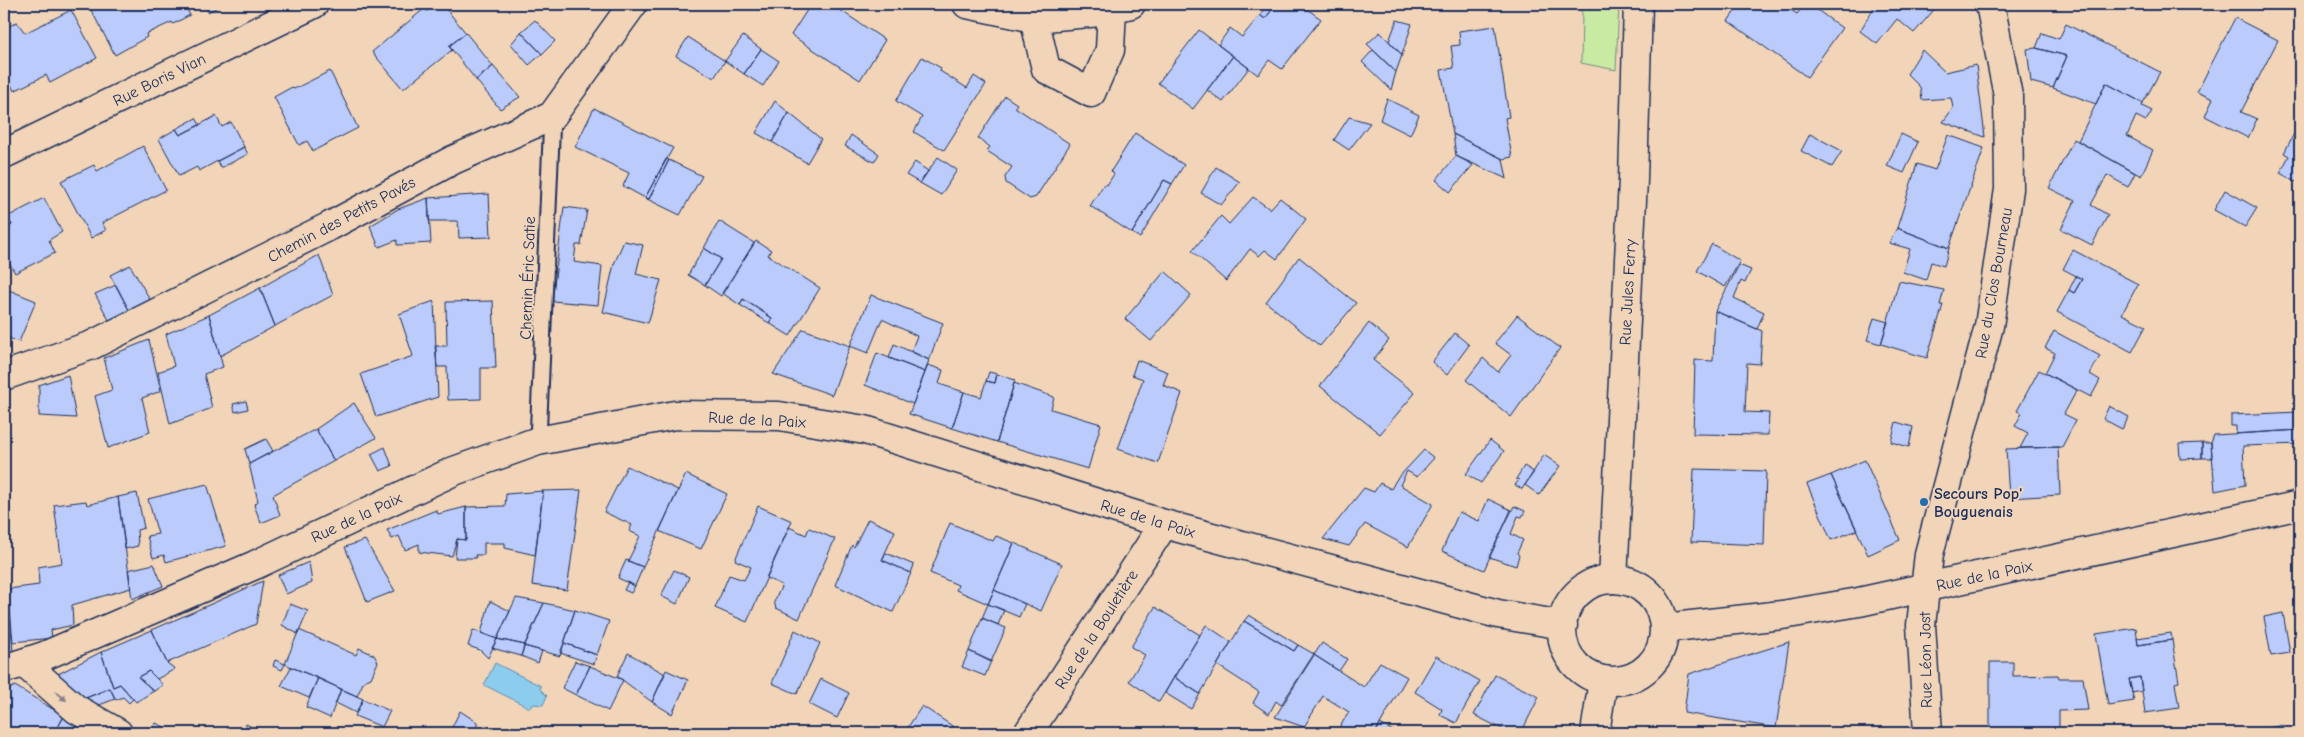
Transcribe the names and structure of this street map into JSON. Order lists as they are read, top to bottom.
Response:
{
  "streets": {
    "street": [
      "Rue Boris Vian",
      "Chemin des Petits Pavés",
      "Rue du Clos Bourneau",
      "Rue Jules Ferry",
      "Rue de la Paix",
      "Rue de la Bouletière",
      "Rue Léon Jost"
    ],
    "lane": ["Chemin Éric Satie"]
  },
  "crossings": [
    ["Chemin des Petits Pavés", "Chemin Éric Satie"],
    ["Chemin Éric Satie", "Rue de la Paix"],
    ["Rue du Clos Bourneau", "Rue de la Paix"],
    ["Rue du Clos Bourneau", "Rue Léon Jost"],
    ["Rue Jules Ferry", "Rue de la Paix"],
    ["Rue de la Paix", "Rue de la Bouletière"],
    ["Rue de la Paix", "Rue Léon Jost"]
  ],
  "places": ["Secours Pop' Bouguenais"]
}
